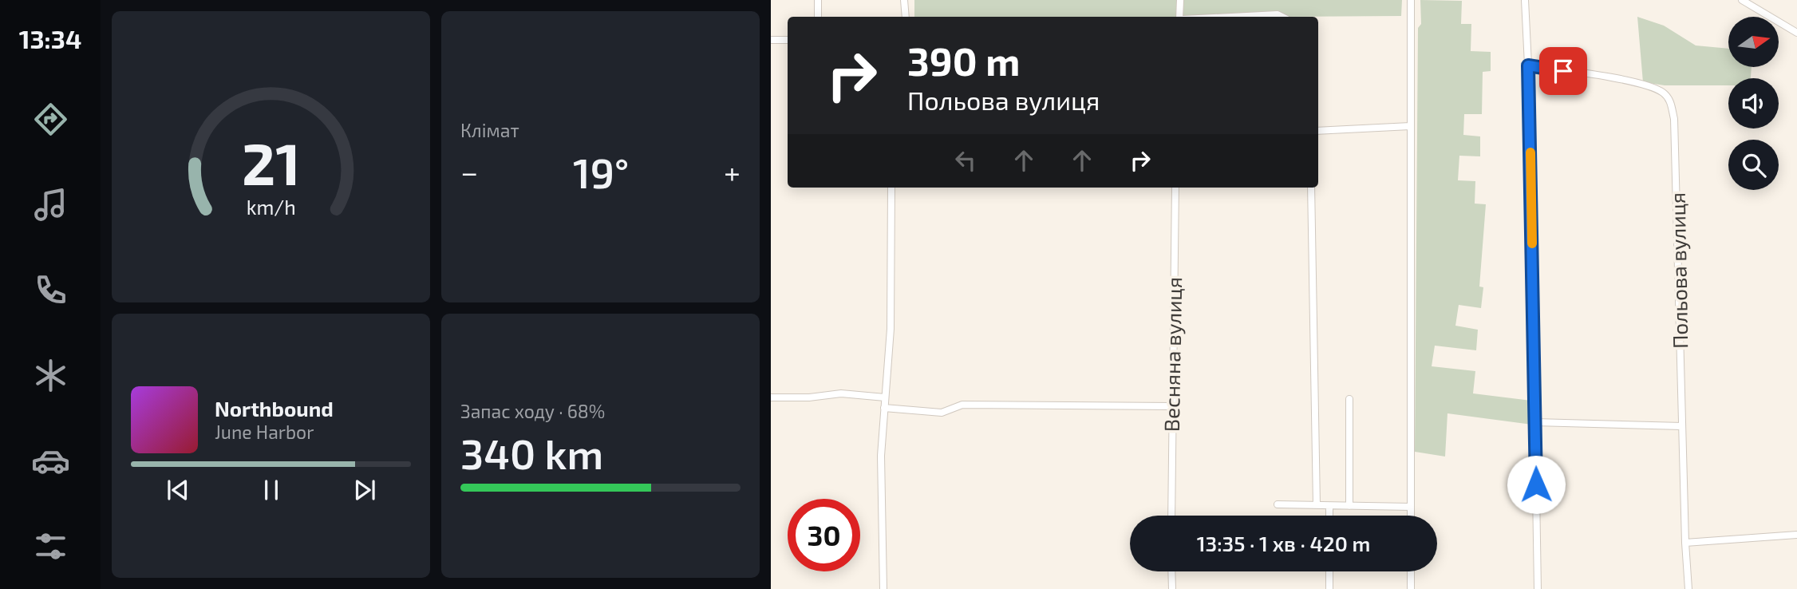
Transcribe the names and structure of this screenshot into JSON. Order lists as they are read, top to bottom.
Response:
{
  "streets": {
    "street": ["Польова вулиця", "Весняна вулиця"]
  },
  "north": "right",
  "page": {
    "tabs": "13:34",
    "tile": [
      "Клімат",
      ["Запас ходу · 68%", "340 km"]
    ],
    "turn": ["390 m", "Польова вулиця"],
    "heat": ["−", "19°", "+"],
    "song": ["Northbound", "June Harbor"],
    "limit": "30",
    "trip": "13:35 · 1 хв · 420 m",
    "gauge": ["21", "km/h"]
  }
}
